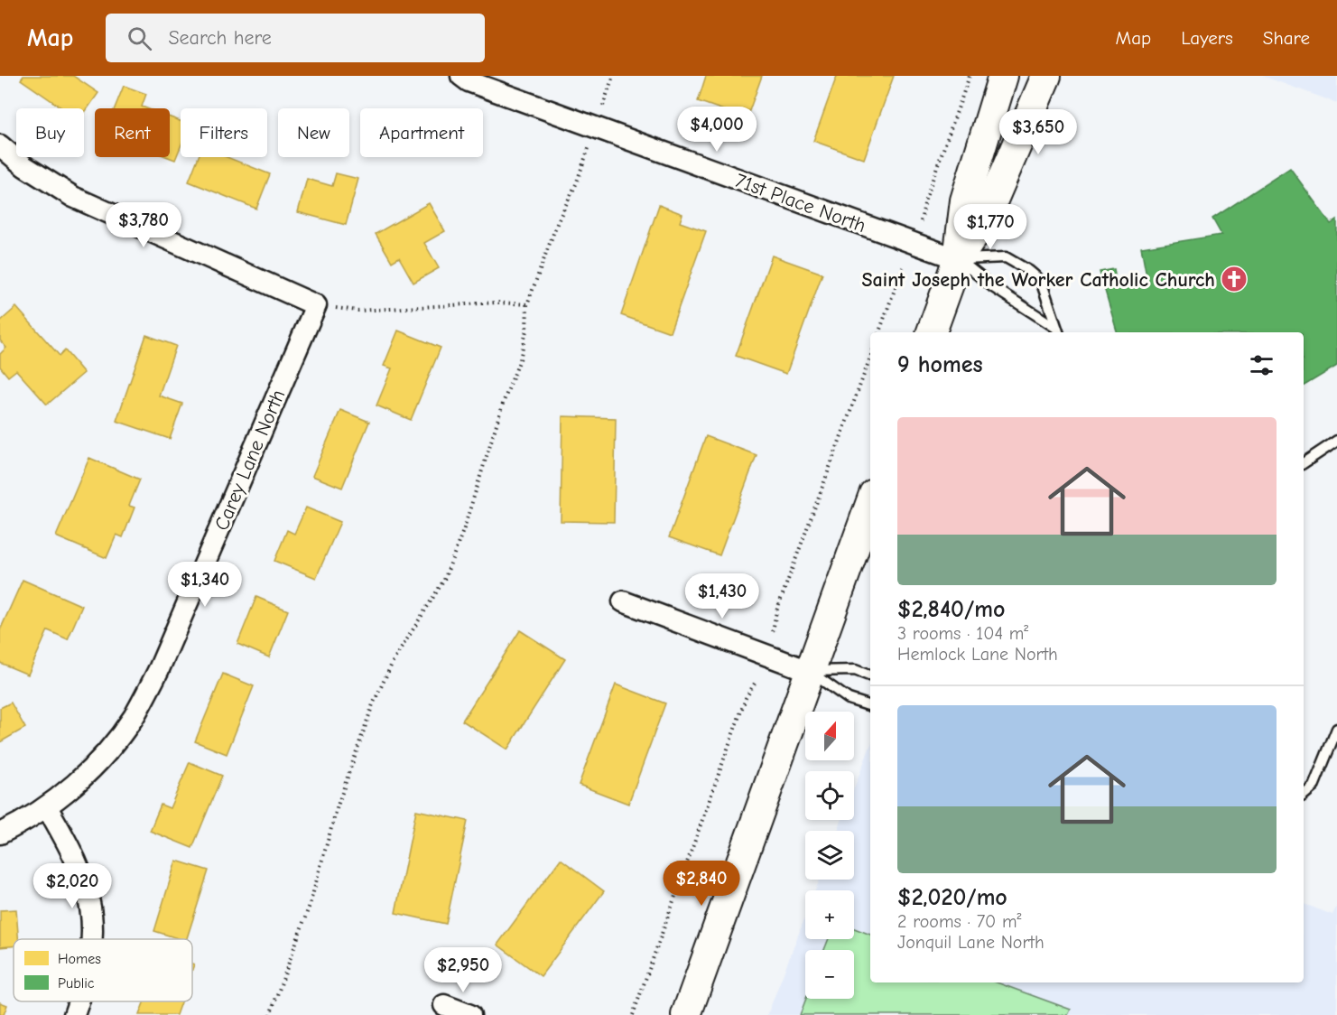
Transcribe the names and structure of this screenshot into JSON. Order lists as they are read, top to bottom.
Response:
{
  "streets": {
    "street": ["71st Place North", "Carey Lane North"]
  },
  "places": {
    "church": ["Saint Joseph the Worker Catholic Church"]
  },
  "legend": ["Homes", "Public"],
  "north": "top",
  "page": {
    "header": "Map",
    "search": "Search here",
    "nav": ["Map", "Layers", "Share"],
    "price": [
      "$4,000",
      "$3,650",
      "$3,780",
      "$1,770",
      "$1,340",
      "$1,430",
      "$2,840",
      "$2,020",
      "$2,950"
    ],
    "chip": [
      "Buy",
      "Rent",
      "Filters",
      "New",
      "Apartment"
    ],
    "heading": "9 homes",
    "list": [
      {
        "name": "$2,840/mo",
        "note": "3 rooms · 104 m² · Hemlock Lane North"
      },
      {
        "name": "$2,020/mo",
        "note": "2 rooms · 70 m² · Jonquil Lane North"
      }
    ],
    "map_buttons": ["+", "−"]
  }
}
